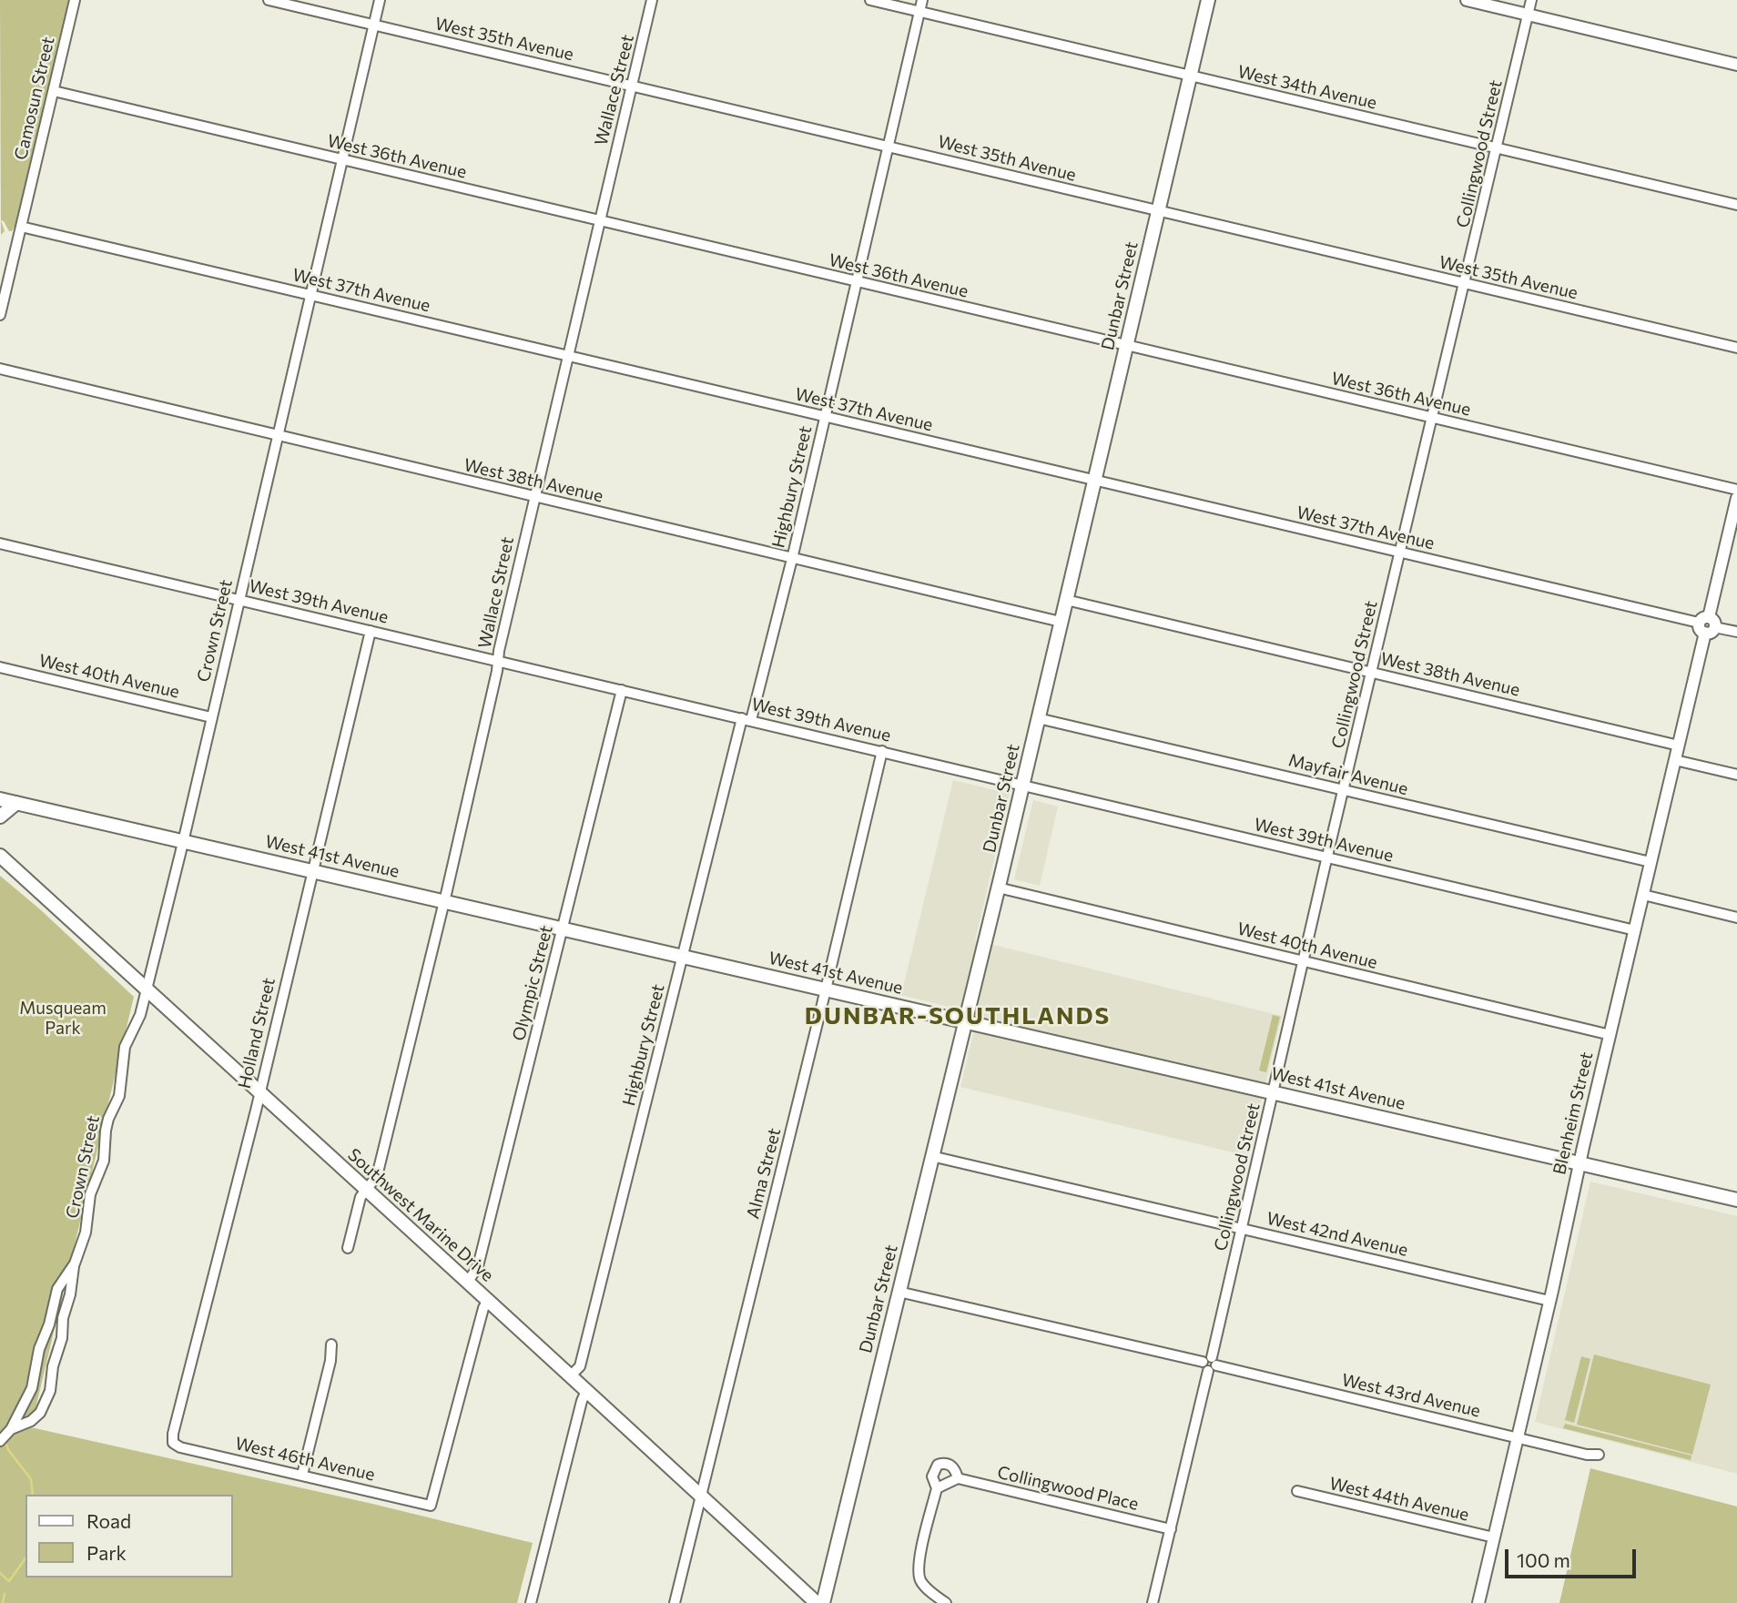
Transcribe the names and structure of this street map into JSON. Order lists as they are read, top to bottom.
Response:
{
  "streets": {
    "main road": ["Dunbar Street", "West 41st Avenue", "Southwest Marine Drive"],
    "street": [
      "West 35th Avenue",
      "West 34th Avenue",
      "Wallace Street",
      "Camosun Street",
      "Collingwood Street",
      "West 36th Avenue",
      "West 37th Avenue",
      "West 38th Avenue",
      "Highbury Street",
      "West 39th Avenue",
      "Crown Street",
      "West 40th Avenue",
      "Mayfair Avenue",
      "Olympic Street",
      "Holland Street",
      "Blenheim Street",
      "Alma Street",
      "West 42nd Avenue",
      "West 43rd Avenue",
      "West 46th Avenue",
      "Collingwood Place",
      "West 44th Avenue"
    ]
  },
  "crossings": [
    ["West 35th Avenue", "Wallace Street"],
    ["West 35th Avenue", "Collingwood Street"],
    ["West 35th Avenue", "Dunbar Street"],
    ["West 35th Avenue", "Highbury Street"],
    ["West 35th Avenue", "Crown Street"],
    ["West 34th Avenue", "Collingwood Street"],
    ["West 34th Avenue", "Dunbar Street"],
    ["West 34th Avenue", "Highbury Street"],
    ["Wallace Street", "West 36th Avenue"],
    ["Wallace Street", "West 37th Avenue"],
    ["Wallace Street", "West 38th Avenue"],
    ["Wallace Street", "West 39th Avenue"],
    ["Wallace Street", "West 41st Avenue"],
    ["Wallace Street", "Southwest Marine Drive"],
    ["Camosun Street", "West 36th Avenue"],
    ["Camosun Street", "West 37th Avenue"],
    ["Collingwood Street", "West 36th Avenue"],
    ["Collingwood Street", "West 37th Avenue"],
    ["Collingwood Street", "West 38th Avenue"],
    ["Collingwood Street", "West 39th Avenue"],
    ["Collingwood Street", "West 40th Avenue"],
    ["Collingwood Street", "Mayfair Avenue"],
    ["Collingwood Street", "West 41st Avenue"],
    ["Collingwood Street", "West 42nd Avenue"],
    ["Collingwood Street", "West 43rd Avenue"],
    ["Collingwood Street", "Collingwood Place"],
    ["West 36th Avenue", "Dunbar Street"],
    ["West 36th Avenue", "Highbury Street"],
    ["West 36th Avenue", "Crown Street"],
    ["West 37th Avenue", "Dunbar Street"],
    ["West 37th Avenue", "Highbury Street"],
    ["West 37th Avenue", "Crown Street"],
    ["West 37th Avenue", "Blenheim Street"],
    ["Dunbar Street", "West 38th Avenue"],
    ["Dunbar Street", "West 39th Avenue"],
    ["Dunbar Street", "West 40th Avenue"],
    ["Dunbar Street", "Mayfair Avenue"],
    ["Dunbar Street", "West 41st Avenue"],
    ["Dunbar Street", "West 42nd Avenue"],
    ["Dunbar Street", "West 43rd Avenue"],
    ["West 38th Avenue", "Highbury Street"],
    ["West 38th Avenue", "Crown Street"],
    ["West 38th Avenue", "Blenheim Street"],
    ["Highbury Street", "West 39th Avenue"],
    ["Highbury Street", "West 41st Avenue"],
    ["Highbury Street", "Southwest Marine Drive"],
    ["West 39th Avenue", "Crown Street"],
    ["West 39th Avenue", "Olympic Street"],
    ["West 39th Avenue", "Holland Street"],
    ["West 39th Avenue", "Blenheim Street"],
    ["West 39th Avenue", "Alma Street"],
    ["Crown Street", "West 40th Avenue"],
    ["Crown Street", "West 41st Avenue"],
    ["Crown Street", "Southwest Marine Drive"],
    ["West 40th Avenue", "Blenheim Street"],
    ["Mayfair Avenue", "Blenheim Street"],
    ["West 41st Avenue", "Olympic Street"],
    ["West 41st Avenue", "Holland Street"],
    ["West 41st Avenue", "Blenheim Street"],
    ["West 41st Avenue", "Alma Street"],
    ["Olympic Street", "Southwest Marine Drive"],
    ["Holland Street", "Southwest Marine Drive"],
    ["Holland Street", "West 46th Avenue"],
    ["Blenheim Street", "West 42nd Avenue"],
    ["Blenheim Street", "West 43rd Avenue"],
    ["Blenheim Street", "West 44th Avenue"],
    ["Alma Street", "Southwest Marine Drive"],
    ["Southwest Marine Drive", "West 46th Avenue"]
  ],
  "districts": ["DUNBAR-SOUTHLANDS"],
  "parks": ["Musqueam Park"],
  "legend": ["Road", "Park"],
  "scale_bar": "100 m"
}
